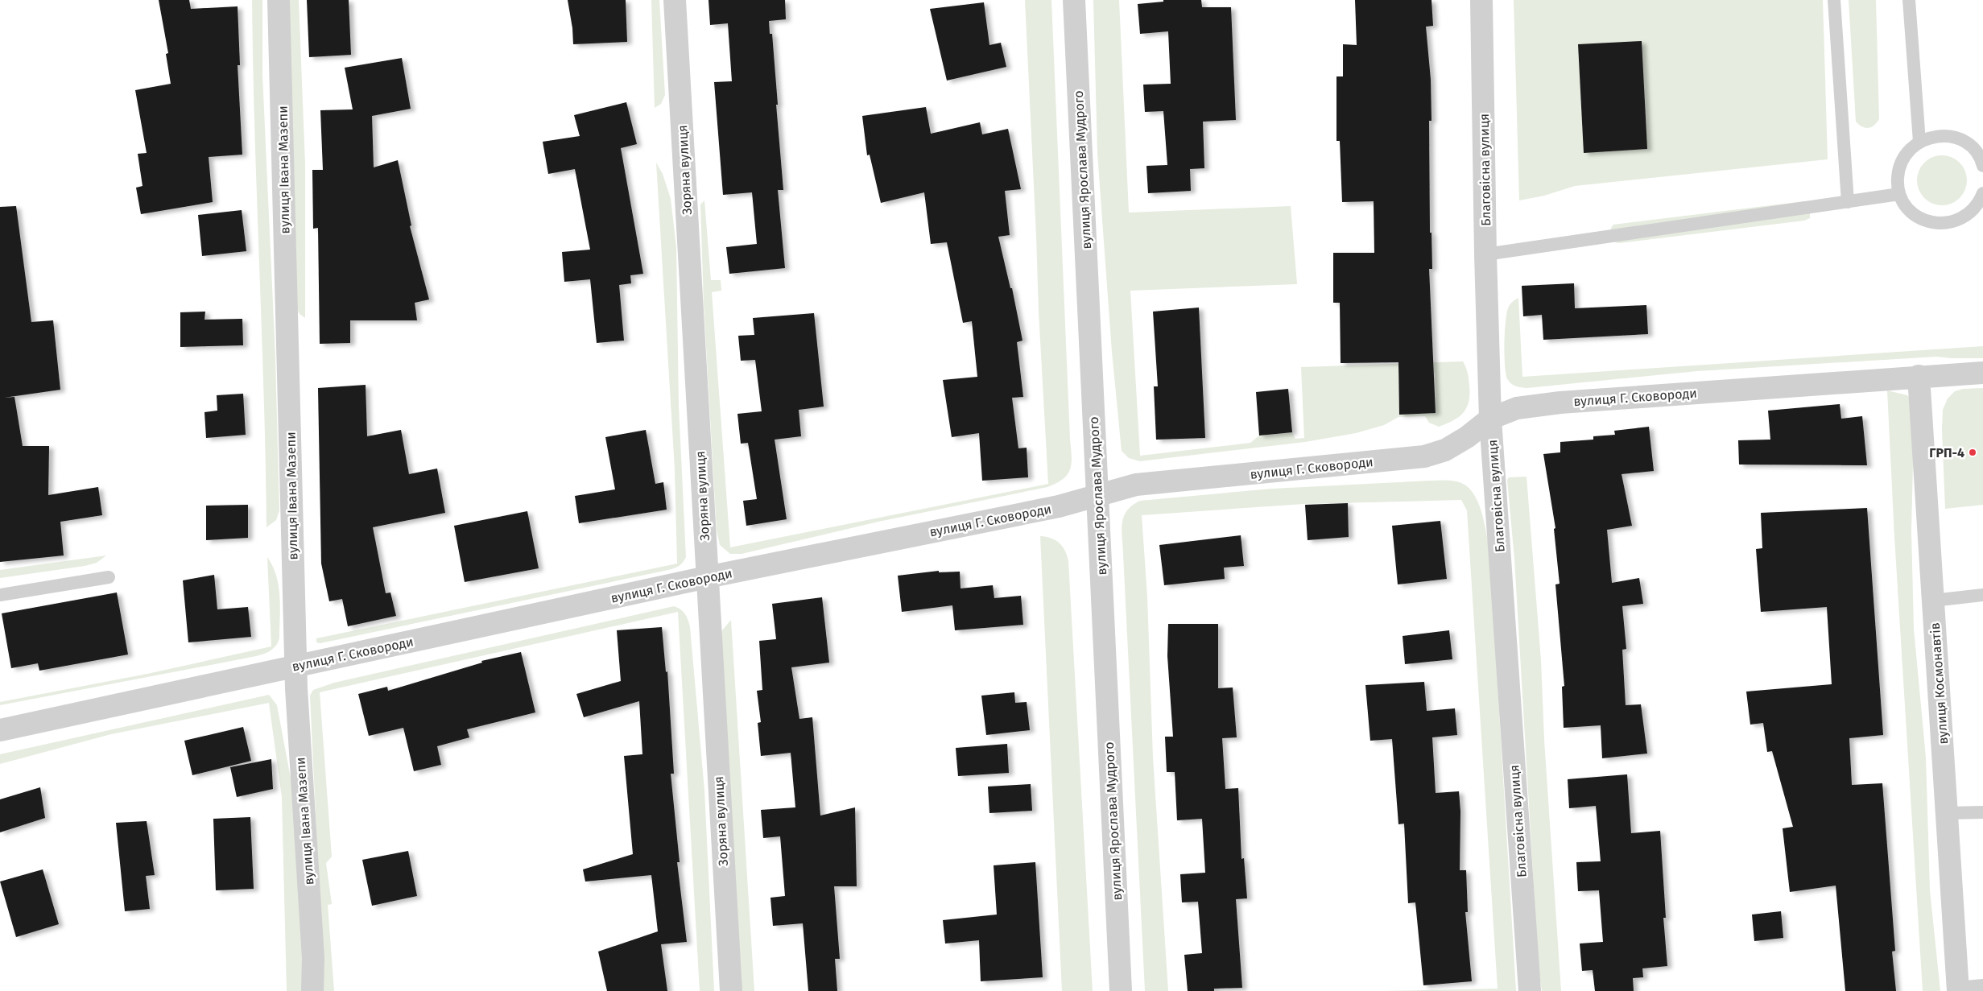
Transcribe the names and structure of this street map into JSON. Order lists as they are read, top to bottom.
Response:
{
  "streets": {
    "street": [
      "вулиця Івана Мазепи",
      "Зоряна вулиця",
      "вулиця Ярослава Мудрого",
      "Благовісна вулиця",
      "вулиця Г. Сковороди",
      "вулиця Космонавтів"
    ]
  },
  "crossings": [
    ["вулиця Івана Мазепи", "вулиця Г. Сковороди"],
    ["Зоряна вулиця", "вулиця Г. Сковороди"],
    ["вулиця Ярослава Мудрого", "вулиця Г. Сковороди"],
    ["Благовісна вулиця", "вулиця Г. Сковороди"],
    ["вулиця Г. Сковороди", "вулиця Космонавтів"]
  ],
  "places": ["ГРП-4"]
}
